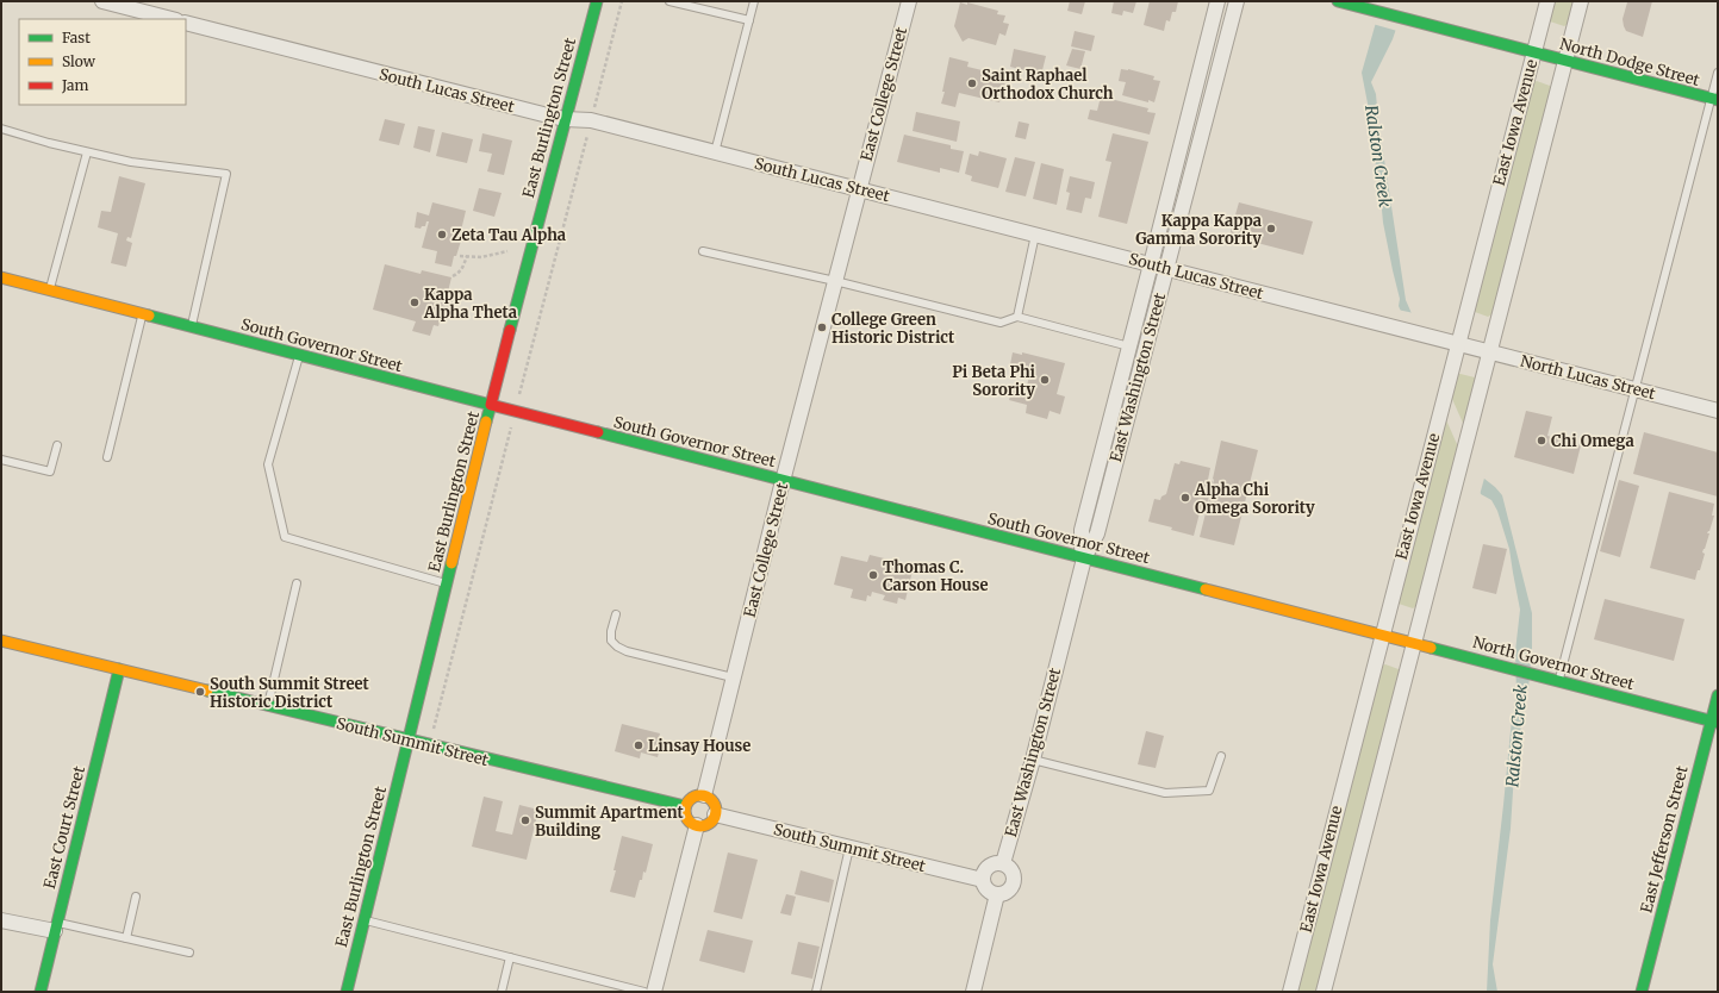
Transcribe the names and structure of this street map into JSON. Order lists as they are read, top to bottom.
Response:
{
  "streets": {
    "main road": [
      "North Dodge Street",
      "East Burlington Street",
      "South Governor Street",
      "North Governor Street",
      "South Summit Street",
      "East Court Street",
      "East Jefferson Street"
    ],
    "street": [
      "South Lucas Street",
      "East College Street",
      "East Iowa Avenue",
      "East Washington Street",
      "North Lucas Street"
    ]
  },
  "crossings": [
    ["North Dodge Street", "East Iowa Avenue"],
    ["South Lucas Street", "East College Street"],
    ["South Lucas Street", "East Burlington Street"],
    ["South Lucas Street", "East Iowa Avenue"],
    ["South Lucas Street", "East Washington Street"],
    ["South Lucas Street", "North Lucas Street"],
    ["East College Street", "South Governor Street"],
    ["East College Street", "South Summit Street"],
    ["East Burlington Street", "South Governor Street"],
    ["East Burlington Street", "South Summit Street"],
    ["East Iowa Avenue", "South Governor Street"],
    ["East Iowa Avenue", "North Lucas Street"],
    ["East Iowa Avenue", "North Governor Street"],
    ["South Governor Street", "East Washington Street"],
    ["South Governor Street", "North Governor Street"],
    ["East Washington Street", "South Summit Street"],
    ["North Governor Street", "East Jefferson Street"],
    ["South Summit Street", "East Court Street"]
  ],
  "water": ["Ralston Creek"],
  "places": [
    "Saint Raphael Orthodox Church",
    "Kappa Kappa Gamma Sorority",
    "Zeta Tau Alpha",
    "Kappa Alpha Theta",
    "College Green Historic District",
    "Pi Beta Phi Sorority",
    "Chi Omega",
    "Alpha Chi Omega Sorority",
    "Thomas C. Carson House",
    "South Summit Street Historic District",
    "Linsay House",
    "Summit Apartment Building"
  ],
  "legend": ["Fast", "Slow", "Jam"]
}
